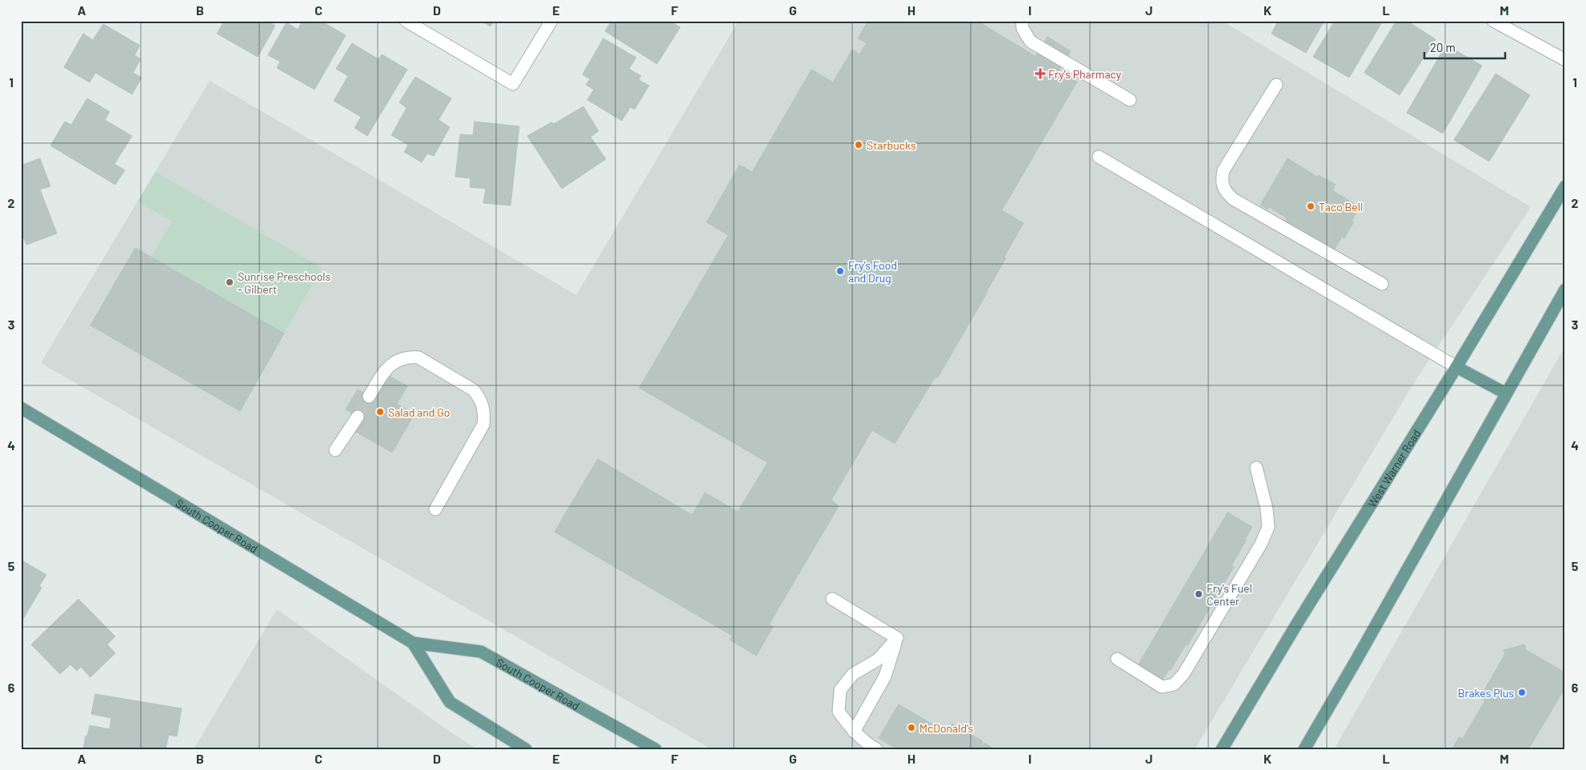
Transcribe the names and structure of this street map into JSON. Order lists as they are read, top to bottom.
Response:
{
  "streets": {
    "main road": ["West Warner Road", "South Cooper Road"]
  },
  "places": {
    "health": ["Fry's Pharmacy"],
    "other": [
      "Starbucks",
      "Taco Bell",
      "Fry's Food and Drug",
      "Sunrise Preschools - Gilbert",
      "Salad and Go",
      "Fry's Fuel Center",
      "Brakes Plus",
      "McDonald's"
    ]
  },
  "scale_bar": "20 m",
  "grid": {
    "columns": [
      "A",
      "B",
      "C",
      "D",
      "E",
      "F",
      "G",
      "H",
      "I",
      "J",
      "K",
      "L",
      "M"
    ],
    "rows": [
      "1",
      "2",
      "3",
      "4",
      "5",
      "6"
    ]
  }
}
